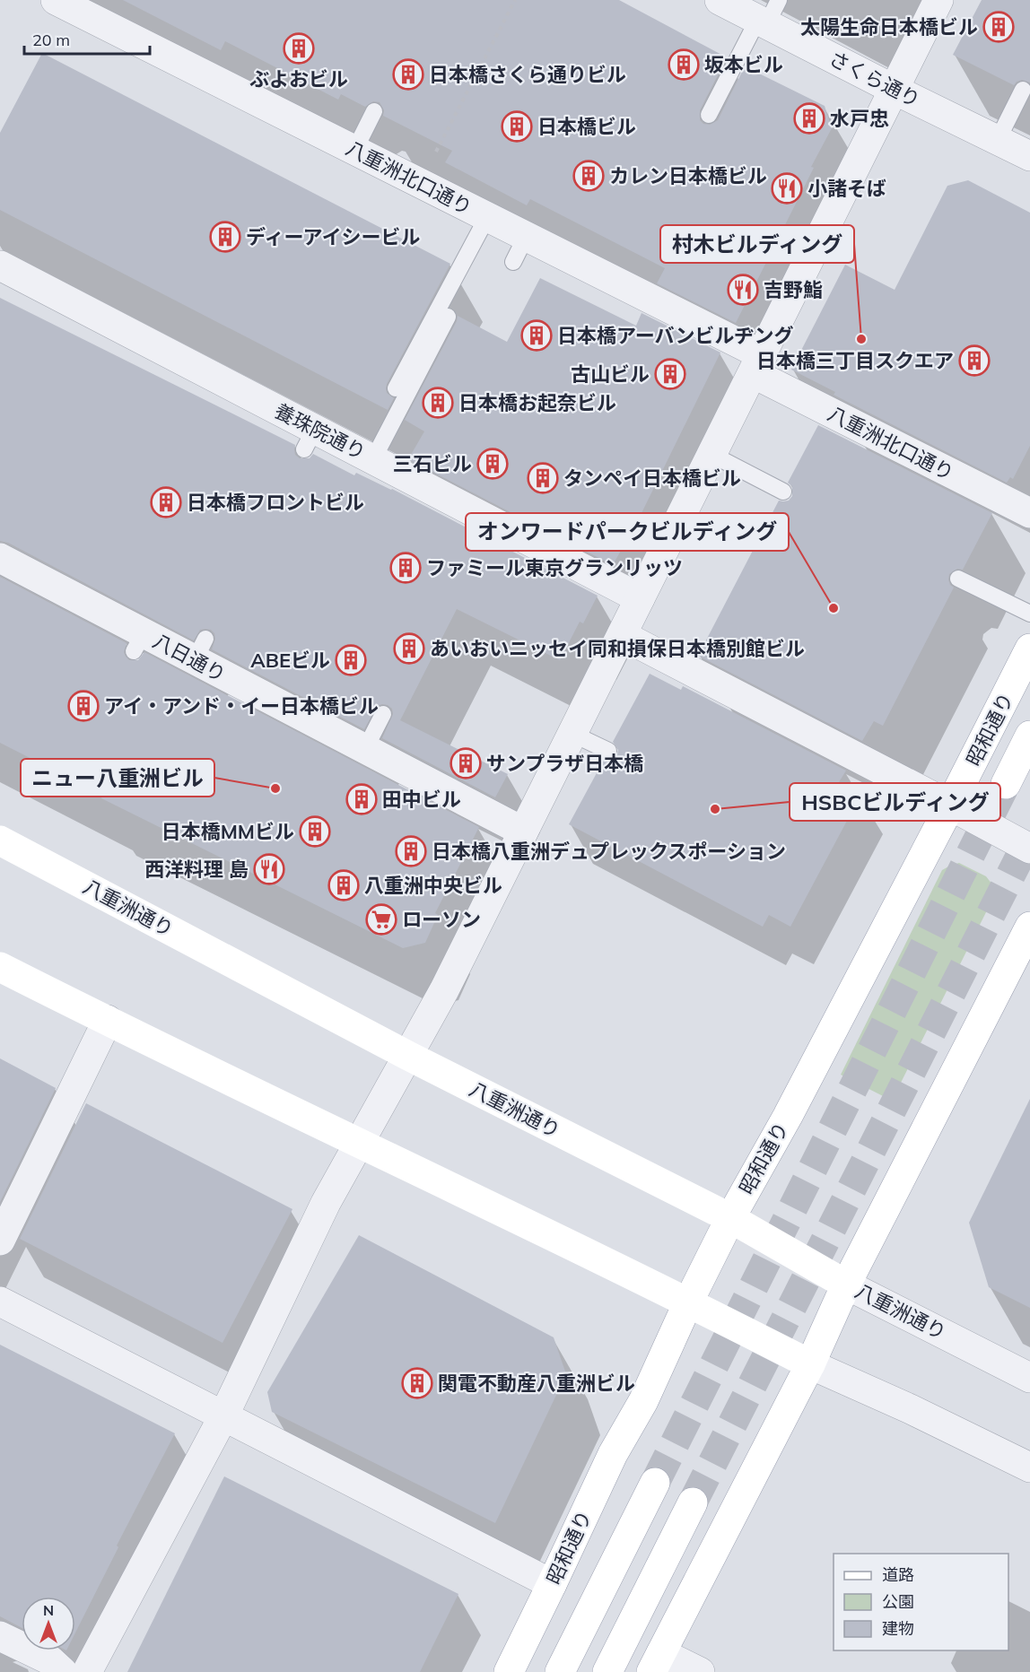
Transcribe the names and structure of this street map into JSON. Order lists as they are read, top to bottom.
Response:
{
  "streets": {
    "main road": ["昭和通り", "八重洲通り"],
    "street": [
      "さくら通り",
      "八重洲北口通り",
      "養珠院通り",
      "八日通り"
    ]
  },
  "crossings": [
    ["昭和通り", "八重洲通り"]
  ],
  "places": {
    "building": [
      "太陽生命日本橋ビル",
      "ぶよおビル",
      "坂本ビル",
      "日本橋さくら通りビル",
      "水戸忠",
      "日本橋ビル",
      "カレン日本橋ビル",
      "ディーアイシービル",
      "日本橋アーバンビルヂング",
      "日本橋三丁目スクエア",
      "古山ビル",
      "日本橋お起奈ビル",
      "三石ビル",
      "タンペイ日本橋ビル",
      "日本橋フロントビル",
      "ファミール東京グランリッツ",
      "あいおいニッセイ同和損保日本橋別館ビル",
      "ABEビル",
      "アイ・アンド・イー日本橋ビル",
      "サンプラザ日本橋",
      "田中ビル",
      "日本橋MMビル",
      "日本橋八重洲デュプレックスポーション",
      "八重洲中央ビル",
      "関電不動産八重洲ビル"
    ],
    "restaurant": ["小諸そば", "吉野鮨", "西洋料理 島"],
    "other": [
      "村木ビルディング",
      "オンワードパークビルディング",
      "ニュー八重洲ビル",
      "HSBCビルディング"
    ],
    "supermarket": ["ローソン"]
  },
  "legend": ["道路", "公園", "建物"],
  "scale_bar": "20 m",
  "north": "top"
}
